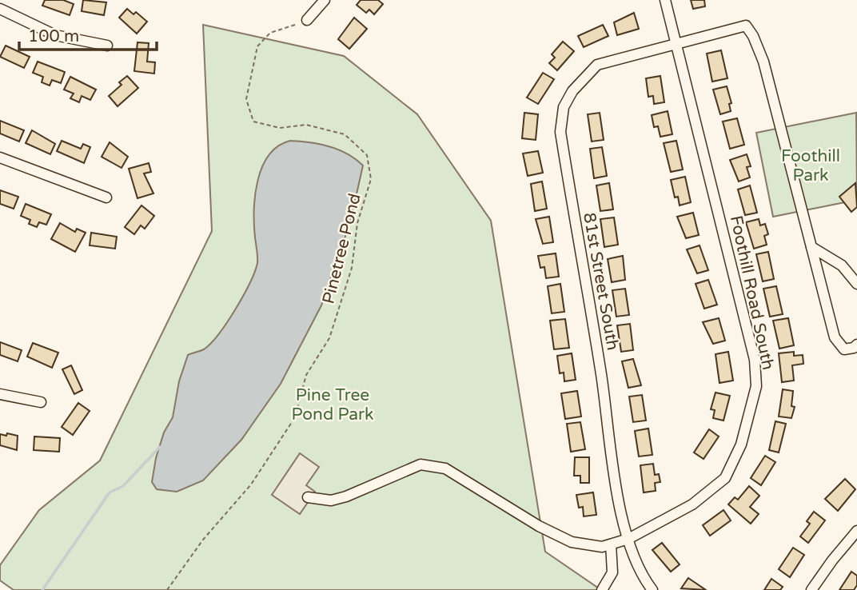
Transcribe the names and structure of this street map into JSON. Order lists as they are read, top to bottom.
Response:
{
  "streets": {
    "street": ["81st Street South", "Foothill Road South"],
    "path": ["Pinetree Pond"]
  },
  "crossings": [
    ["81st Street South", "Foothill Road South"]
  ],
  "parks": ["Foothill Park", "Pine Tree Pond Park"],
  "scale_bar": "100 m"
}
